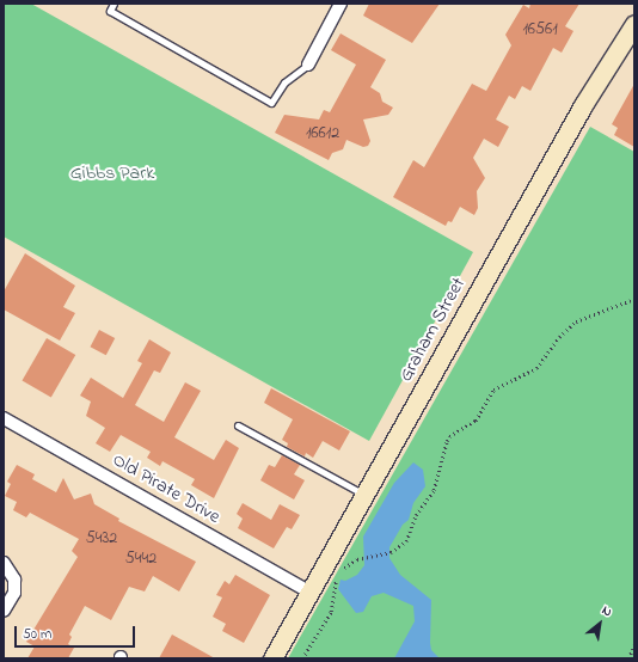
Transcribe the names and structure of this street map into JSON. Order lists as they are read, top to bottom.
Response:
{
  "streets": {
    "street": ["Graham Street", "Old Pirate Drive"]
  },
  "crossings": [
    ["Graham Street", "Old Pirate Drive"]
  ],
  "parks": ["Gibbs Park"],
  "house_numbers": [
    "16561",
    "16612",
    "5432",
    "5442"
  ],
  "scale_bar": "50 m",
  "north": "top right"
}
